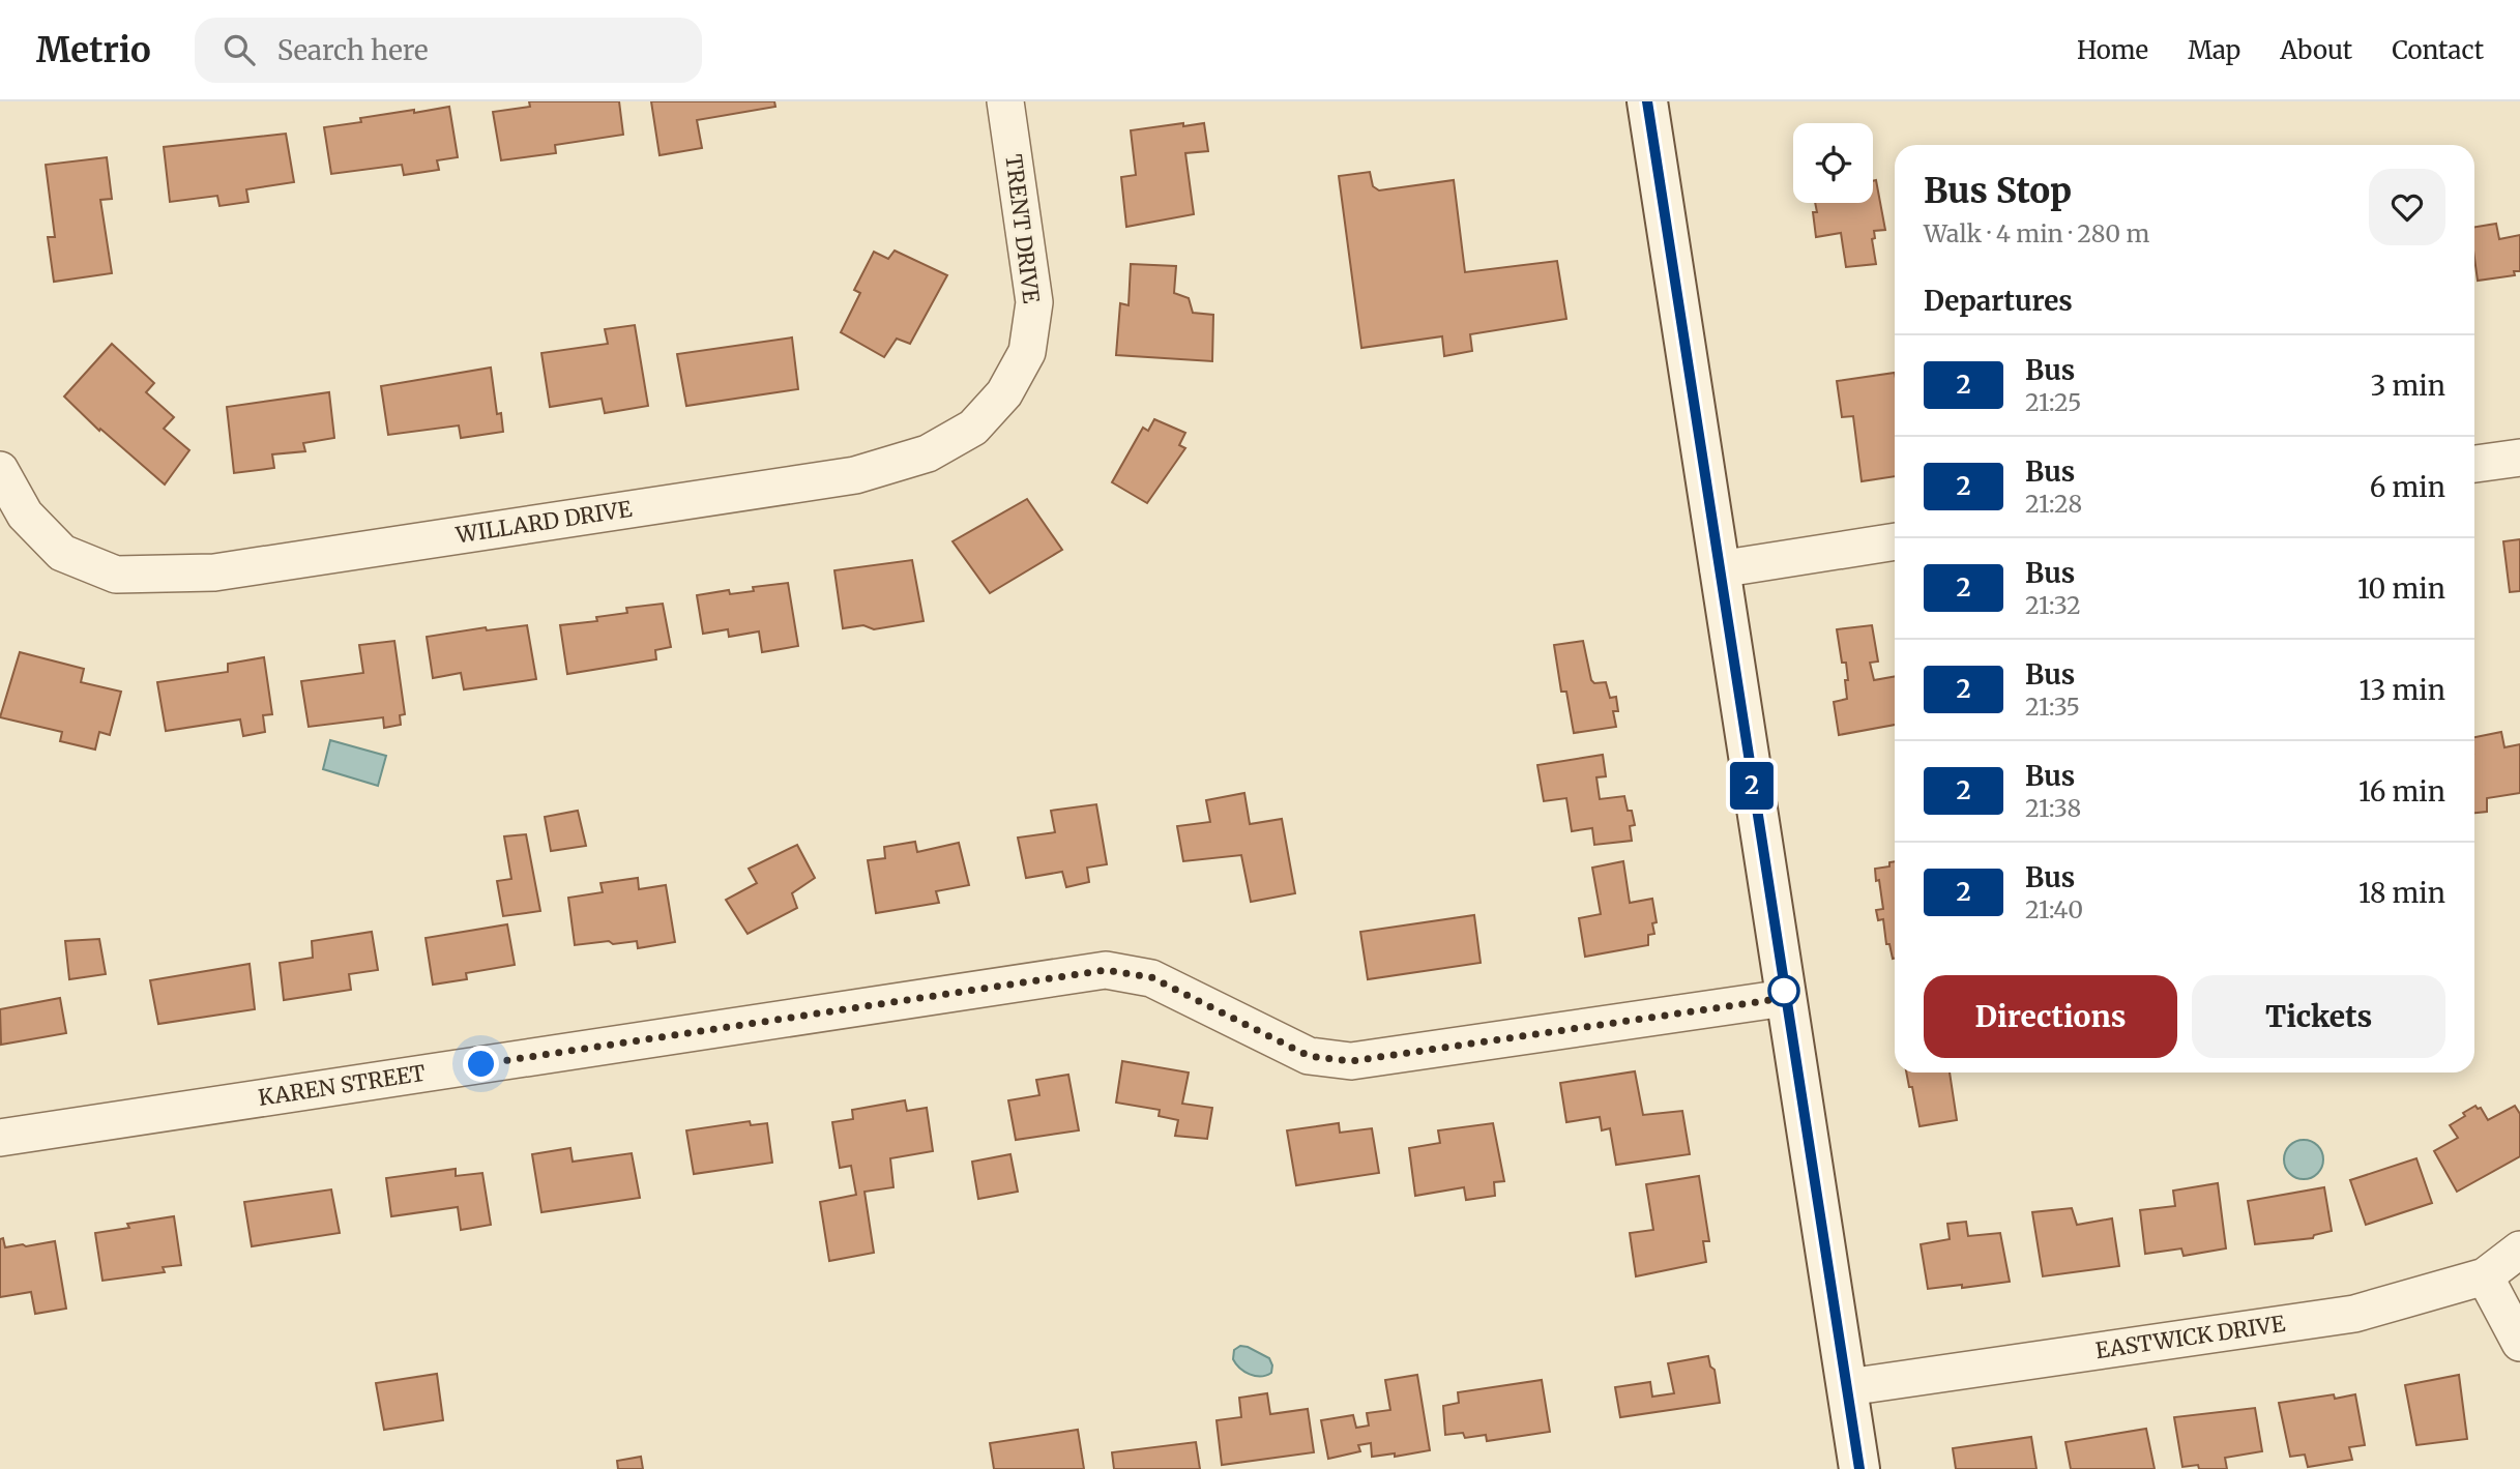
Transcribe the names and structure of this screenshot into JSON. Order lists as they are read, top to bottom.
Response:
{
  "streets": {
    "street": [
      "TRENT DRIVE",
      "WILLARD DRIVE",
      "KAREN STREET",
      "EASTWICK DRIVE"
    ]
  },
  "crossings": [
    ["TRENT DRIVE", "WILLARD DRIVE"]
  ],
  "lines": ["bus line 2"],
  "page": {
    "header": "Metrio",
    "search": "Search here",
    "nav": [
      "Home",
      "Map",
      "About",
      "Contact"
    ],
    "on_map": "2",
    "heading": [
      ["Bus Stop", "Walk · 4 min · 280 m"],
      "Departures"
    ],
    "list": [
      {
        "mark": "2",
        "name": "Bus",
        "note": "21:25",
        "value": "3 min"
      },
      {
        "mark": "2",
        "name": "Bus",
        "note": "21:28",
        "value": "6 min"
      },
      {
        "mark": "2",
        "name": "Bus",
        "note": "21:32",
        "value": "10 min"
      },
      {
        "mark": "2",
        "name": "Bus",
        "note": "21:35",
        "value": "13 min"
      },
      {
        "mark": "2",
        "name": "Bus",
        "note": "21:38",
        "value": "16 min"
      },
      {
        "mark": "2",
        "name": "Bus",
        "note": "21:40",
        "value": "18 min"
      }
    ],
    "buttons": ["Directions", "Tickets"]
  }
}
